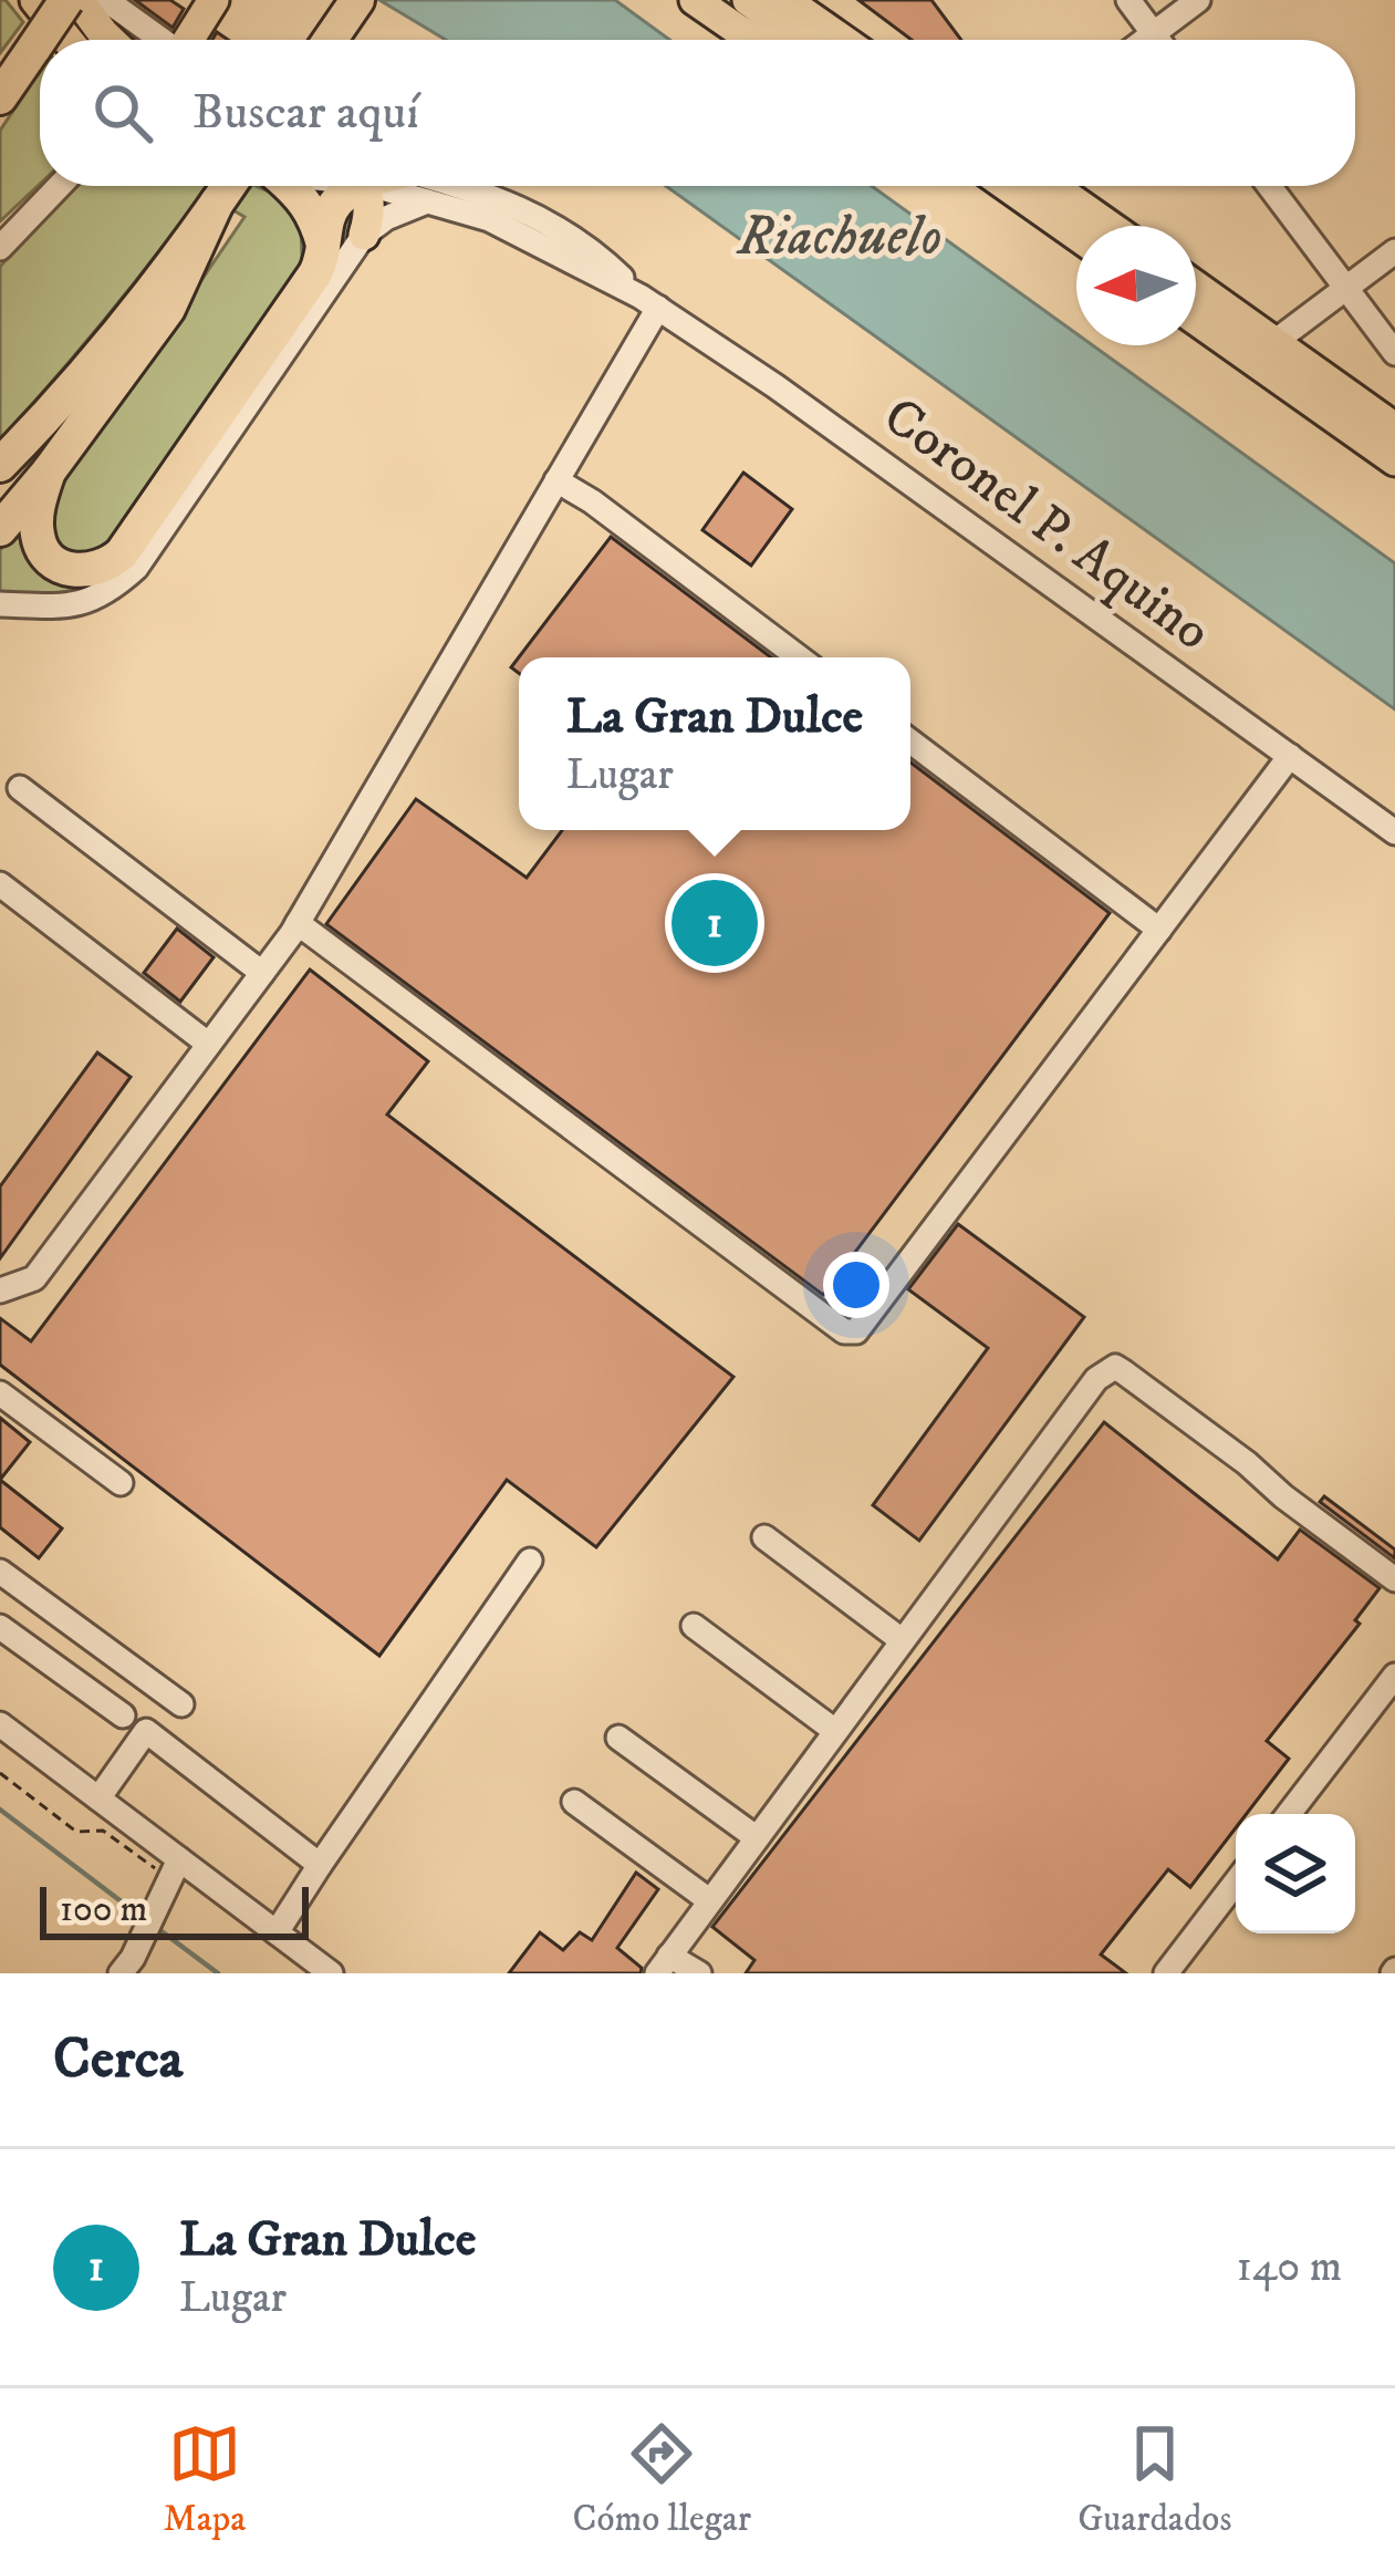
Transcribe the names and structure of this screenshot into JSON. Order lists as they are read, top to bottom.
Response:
{
  "streets": {
    "street": ["Coronel P. Aquino"]
  },
  "water": ["Riachuelo"],
  "scale_bar": "100 m",
  "north": "left",
  "page": {
    "search": "Buscar aquí",
    "popup": ["La Gran Dulce", "Lugar"],
    "pins": "1",
    "scale": "100 m",
    "heading": "Cerca",
    "list": [
      {
        "mark": "1",
        "name": "La Gran Dulce",
        "note": "Lugar",
        "value": "140 m"
      }
    ],
    "nav": ["Mapa", "Cómo llegar", "Guardados"]
  }
}
